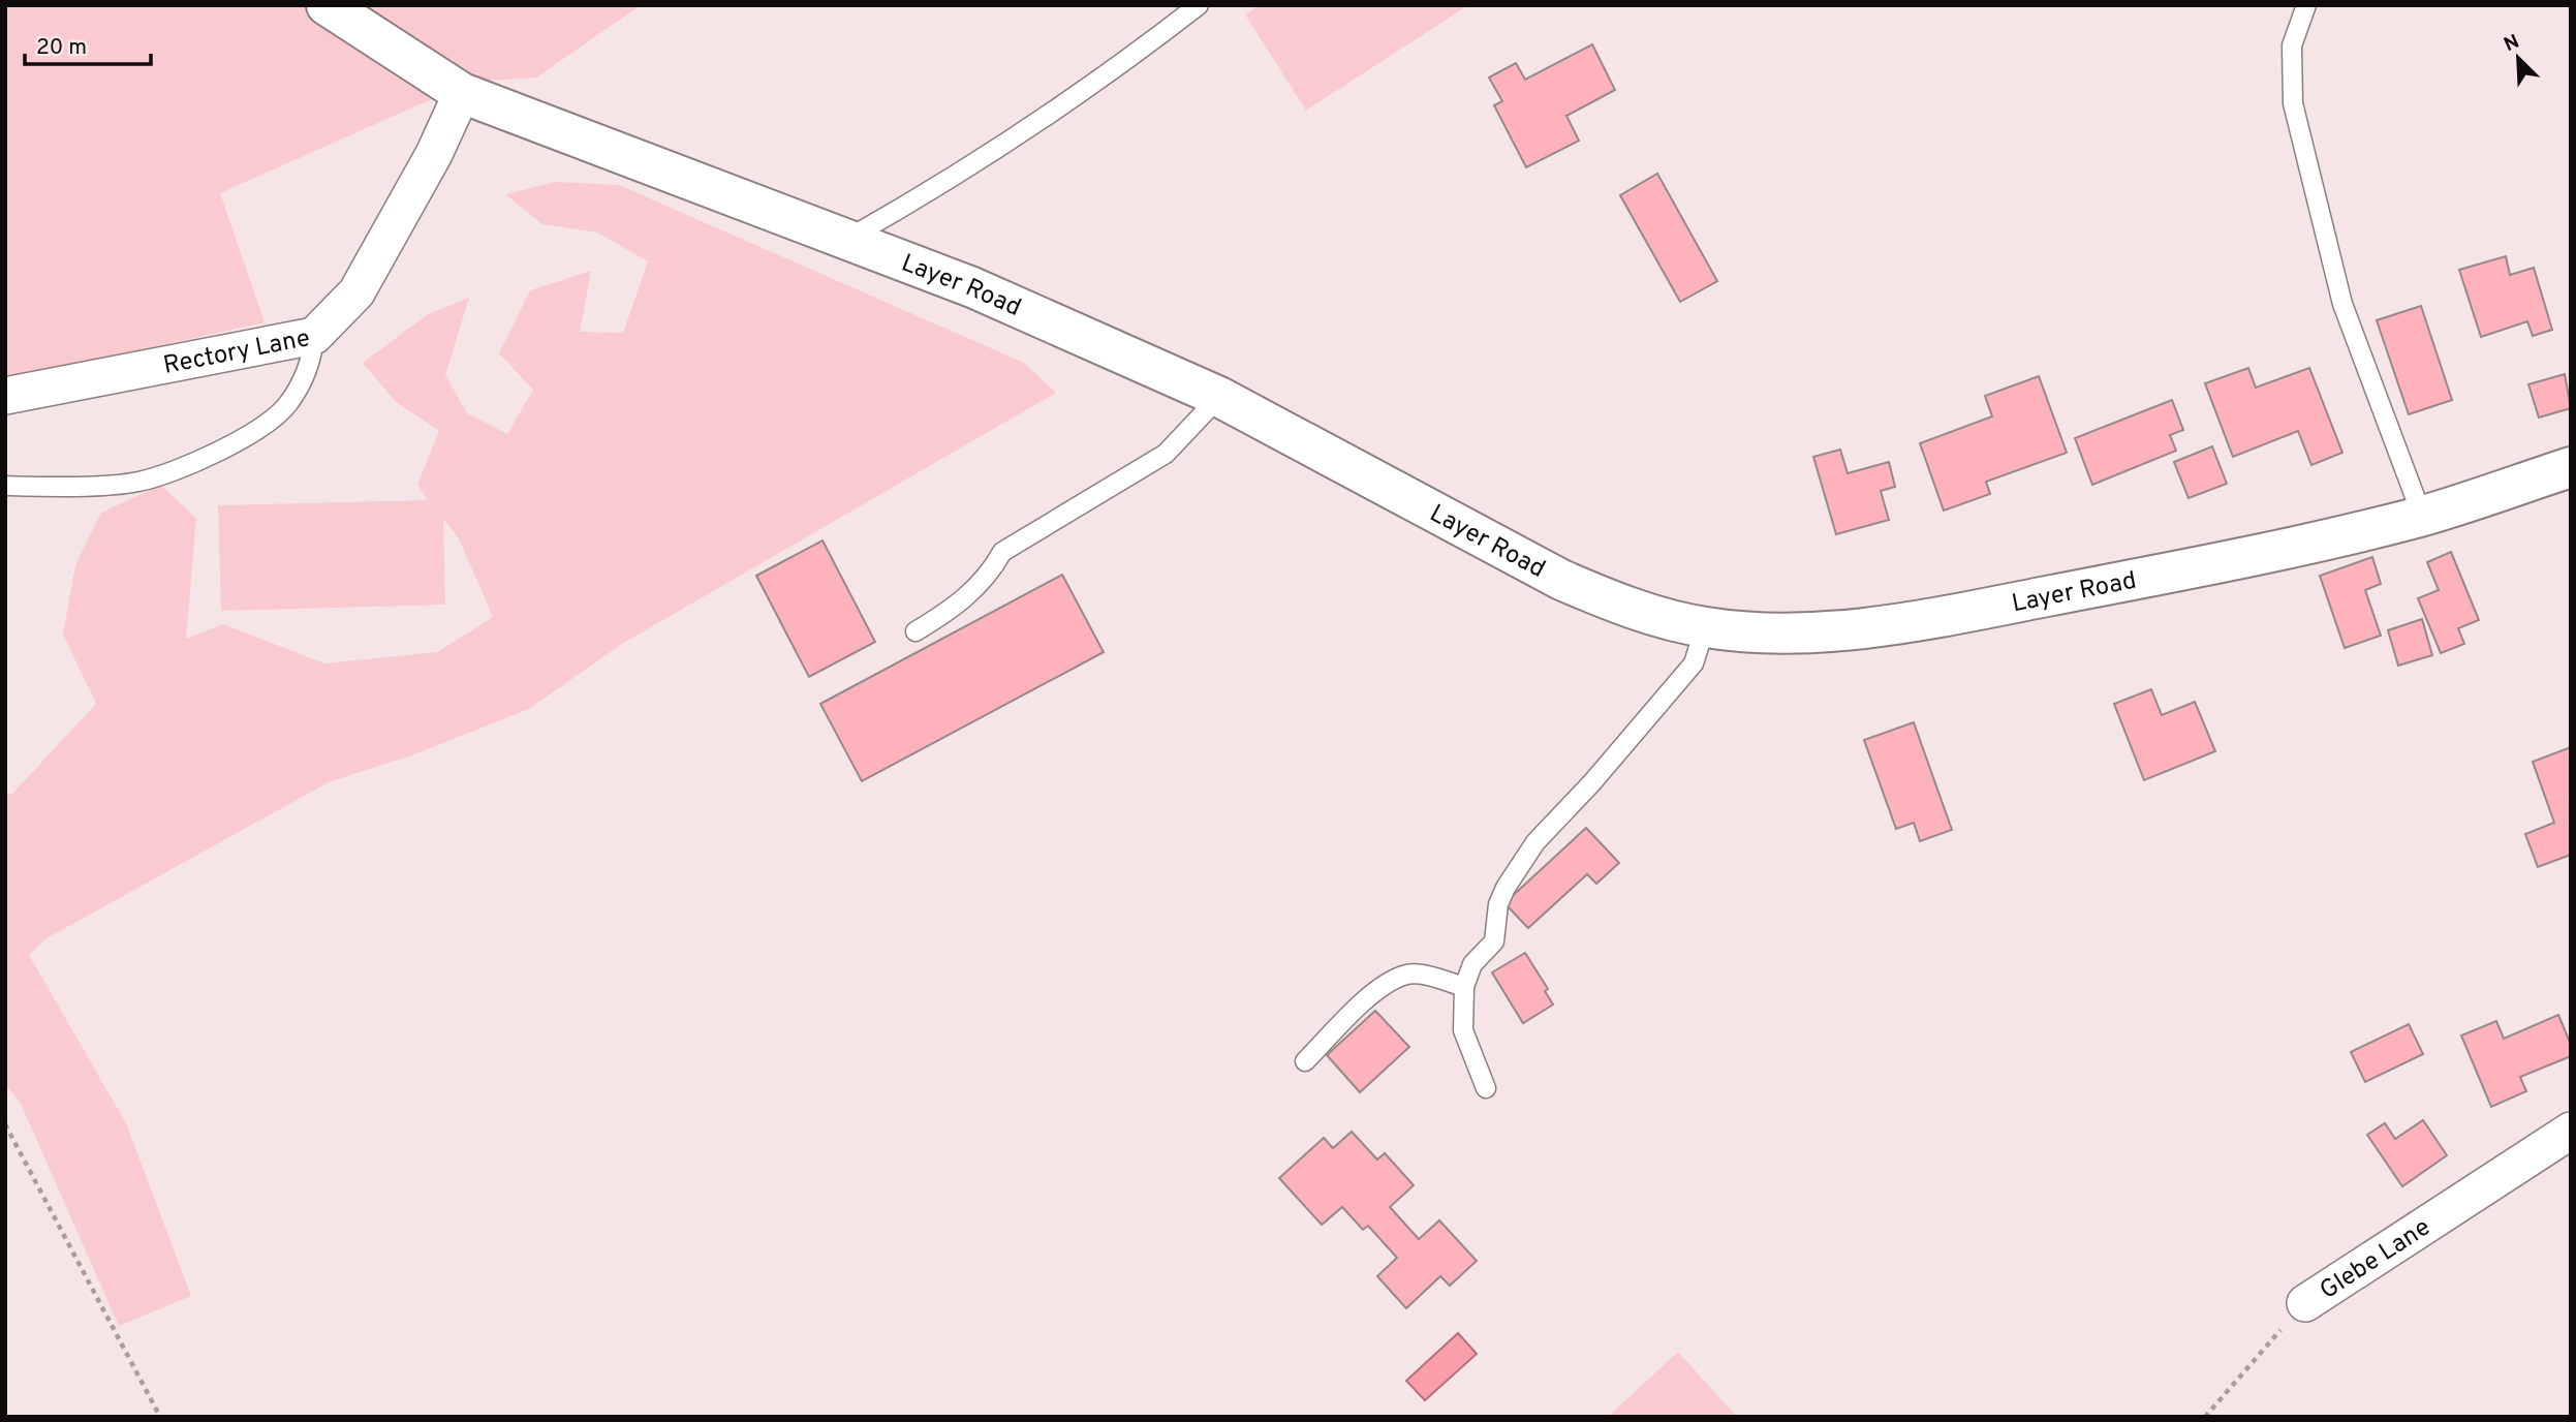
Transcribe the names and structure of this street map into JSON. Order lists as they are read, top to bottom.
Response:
{
  "streets": {
    "street": ["Layer Road", "Rectory Lane", "Glebe Lane"]
  },
  "crossings": [
    ["Layer Road", "Rectory Lane"]
  ],
  "scale_bar": "20 m",
  "north": "top left"
}
